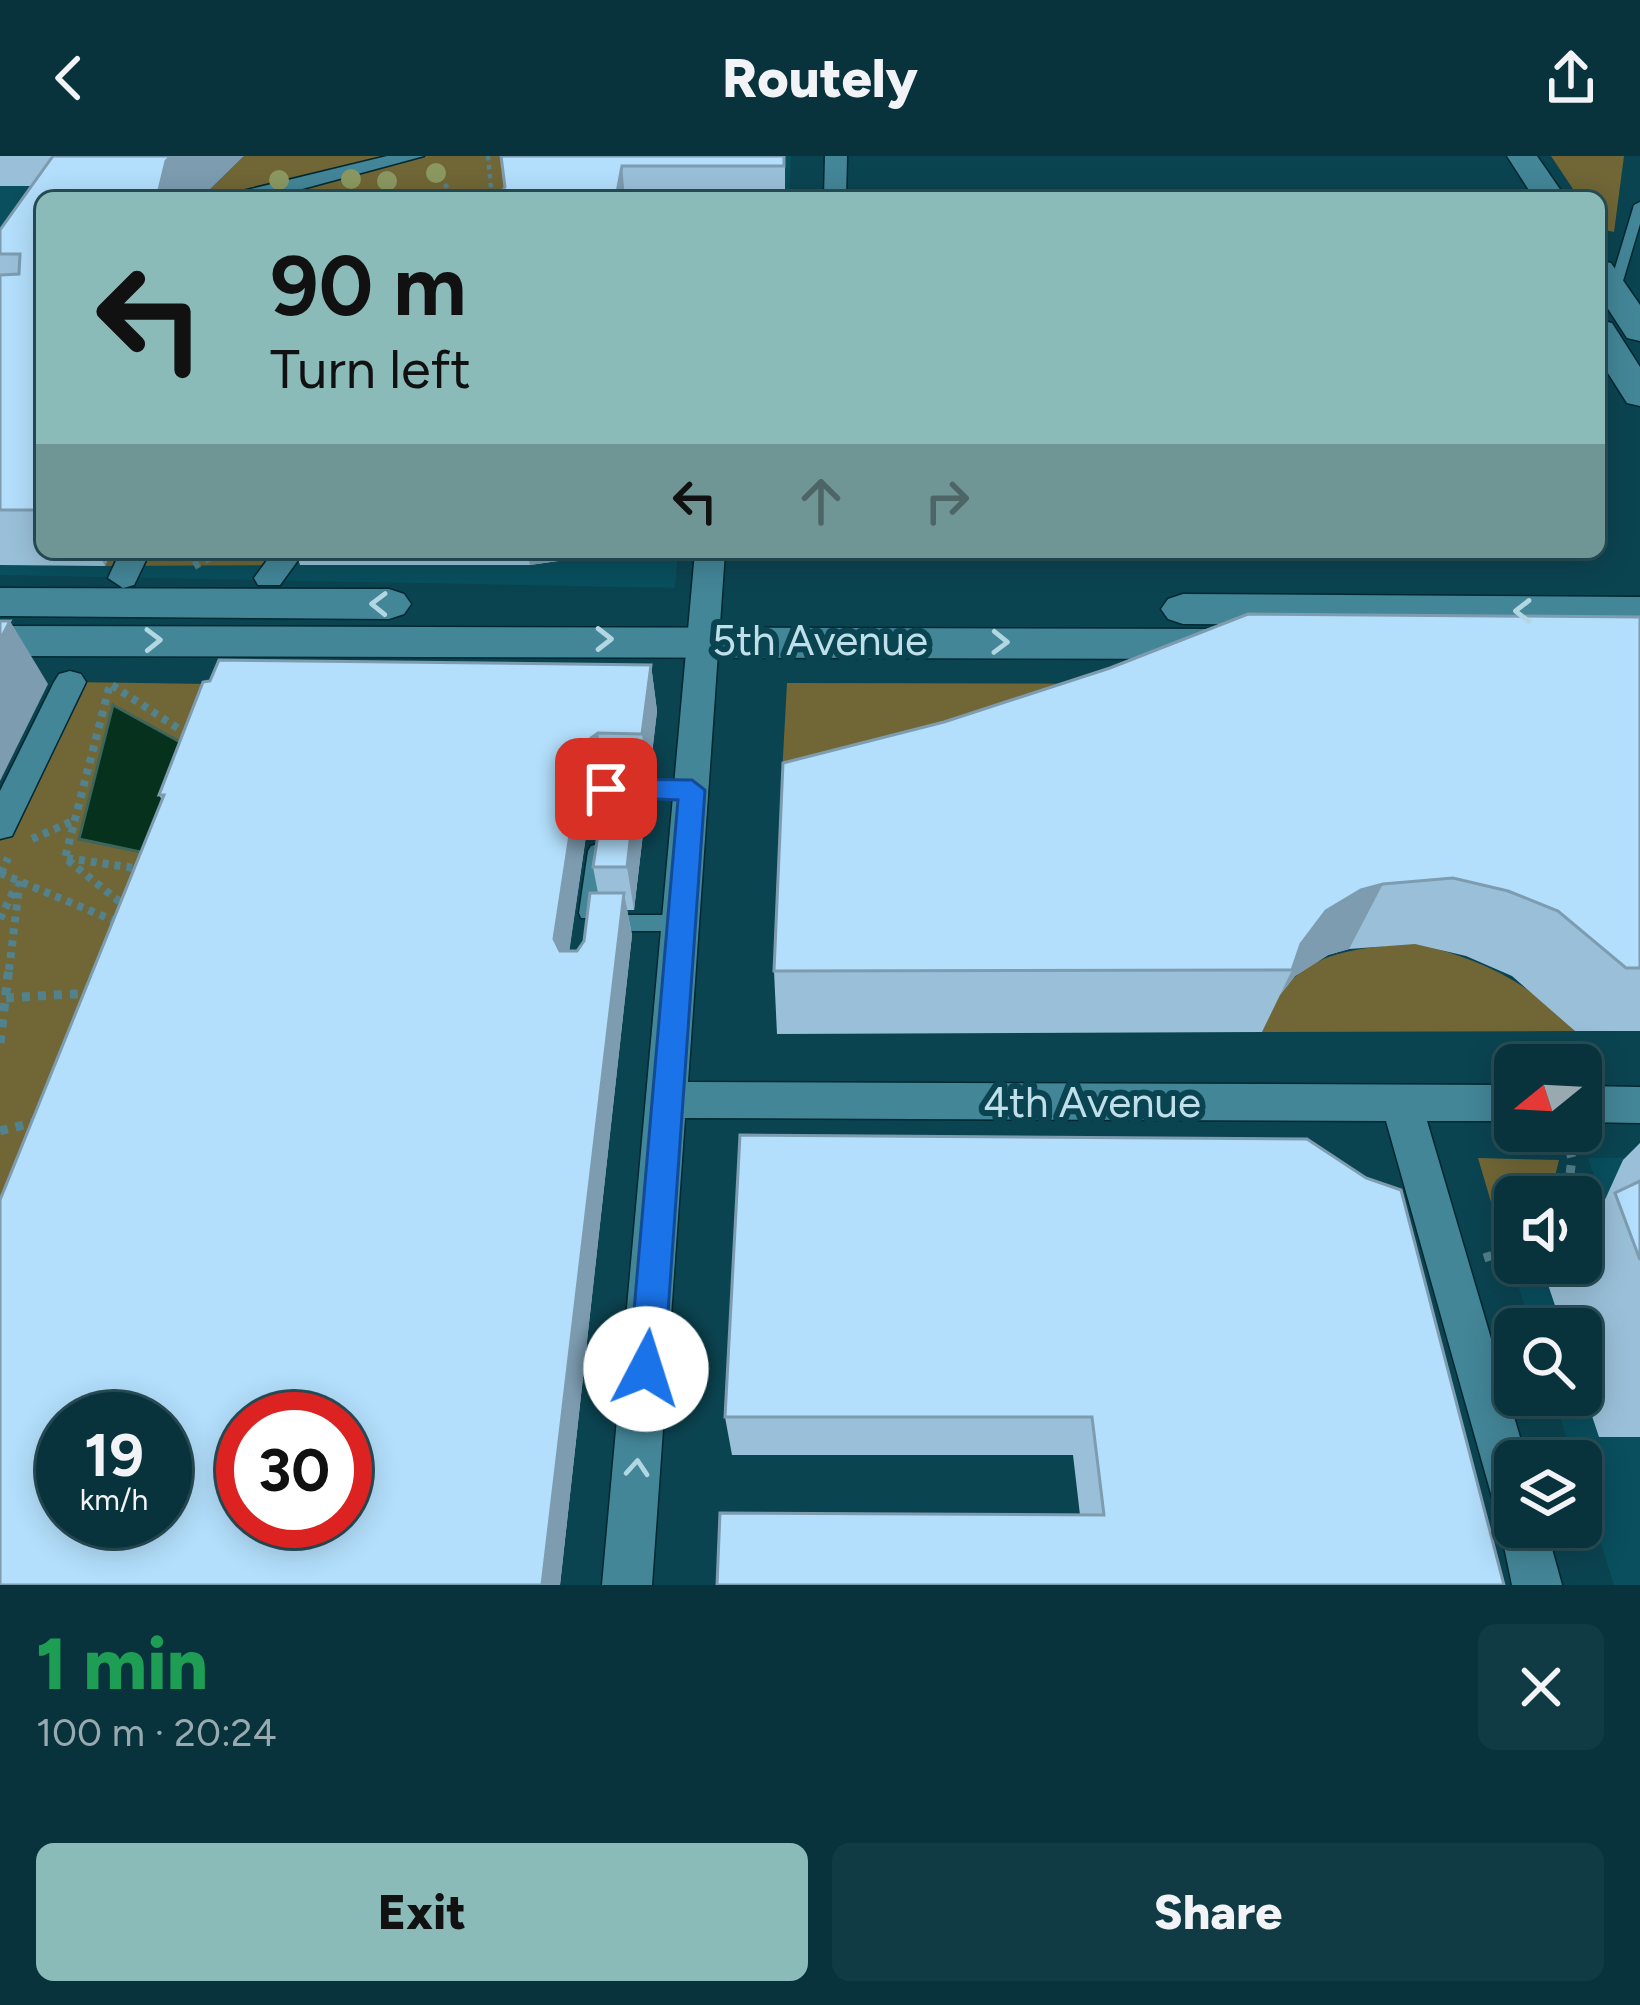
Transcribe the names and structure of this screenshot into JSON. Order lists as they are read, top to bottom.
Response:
{
  "streets": {
    "main road": ["5th Avenue"],
    "street": ["4th Avenue"]
  },
  "north": "left",
  "page": {
    "header": "Routely",
    "turn": ["90 m", "Turn left"],
    "speed": "19 km/h",
    "limit": "30",
    "heading": ["1 min", "100 m · 20:24"],
    "buttons": ["Exit", "Share"]
  }
}
